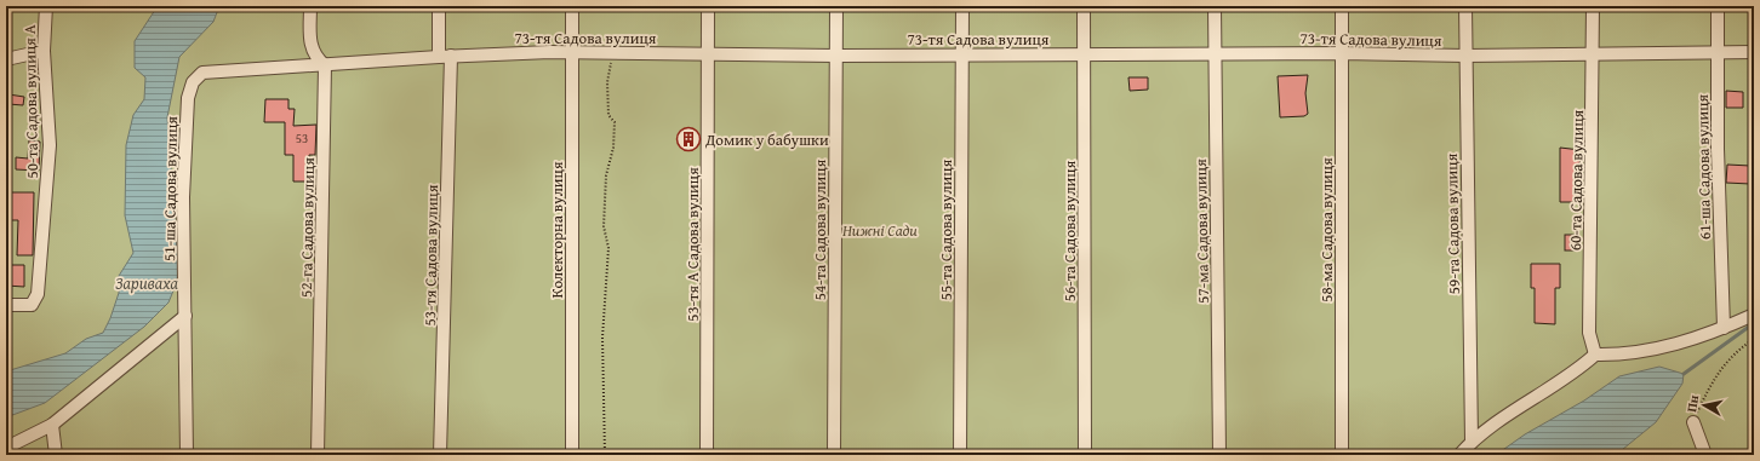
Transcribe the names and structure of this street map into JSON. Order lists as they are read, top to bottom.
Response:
{
  "streets": {
    "street": [
      "73-тя Садова вулиця",
      "50-та Садова вулиця А",
      "61-ша Садова вулиця",
      "60-та Садова вулиця",
      "51-ша Садова вулиця",
      "59-та Садова вулиця",
      "52-га Садова вулиця",
      "Колекторна вулиця",
      "54-та Садова вулиця",
      "55-та Садова вулиця",
      "58-ма Садова вулиця",
      "56-та Садова вулиця",
      "57-ма Садова вулиця",
      "53-тя А Садова вулиця",
      "53-тя Садова вулиця"
    ]
  },
  "crossings": [
    ["73-тя Садова вулиця", "61-ша Садова вулиця"],
    ["73-тя Садова вулиця", "60-та Садова вулиця"],
    ["73-тя Садова вулиця", "51-ша Садова вулиця"],
    ["73-тя Садова вулиця", "59-та Садова вулиця"],
    ["73-тя Садова вулиця", "52-га Садова вулиця"],
    ["73-тя Садова вулиця", "Колекторна вулиця"],
    ["73-тя Садова вулиця", "54-та Садова вулиця"],
    ["73-тя Садова вулиця", "55-та Садова вулиця"],
    ["73-тя Садова вулиця", "58-ма Садова вулиця"],
    ["73-тя Садова вулиця", "56-та Садова вулиця"],
    ["73-тя Садова вулиця", "57-ма Садова вулиця"],
    ["73-тя Садова вулиця", "53-тя А Садова вулиця"],
    ["73-тя Садова вулиця", "53-тя Садова вулиця"]
  ],
  "water": ["Зариваха"],
  "parks": ["Нижні Сади"],
  "places": {
    "building": ["Домик у бабушки"]
  },
  "house_numbers": ["53"],
  "north": "left"
}
